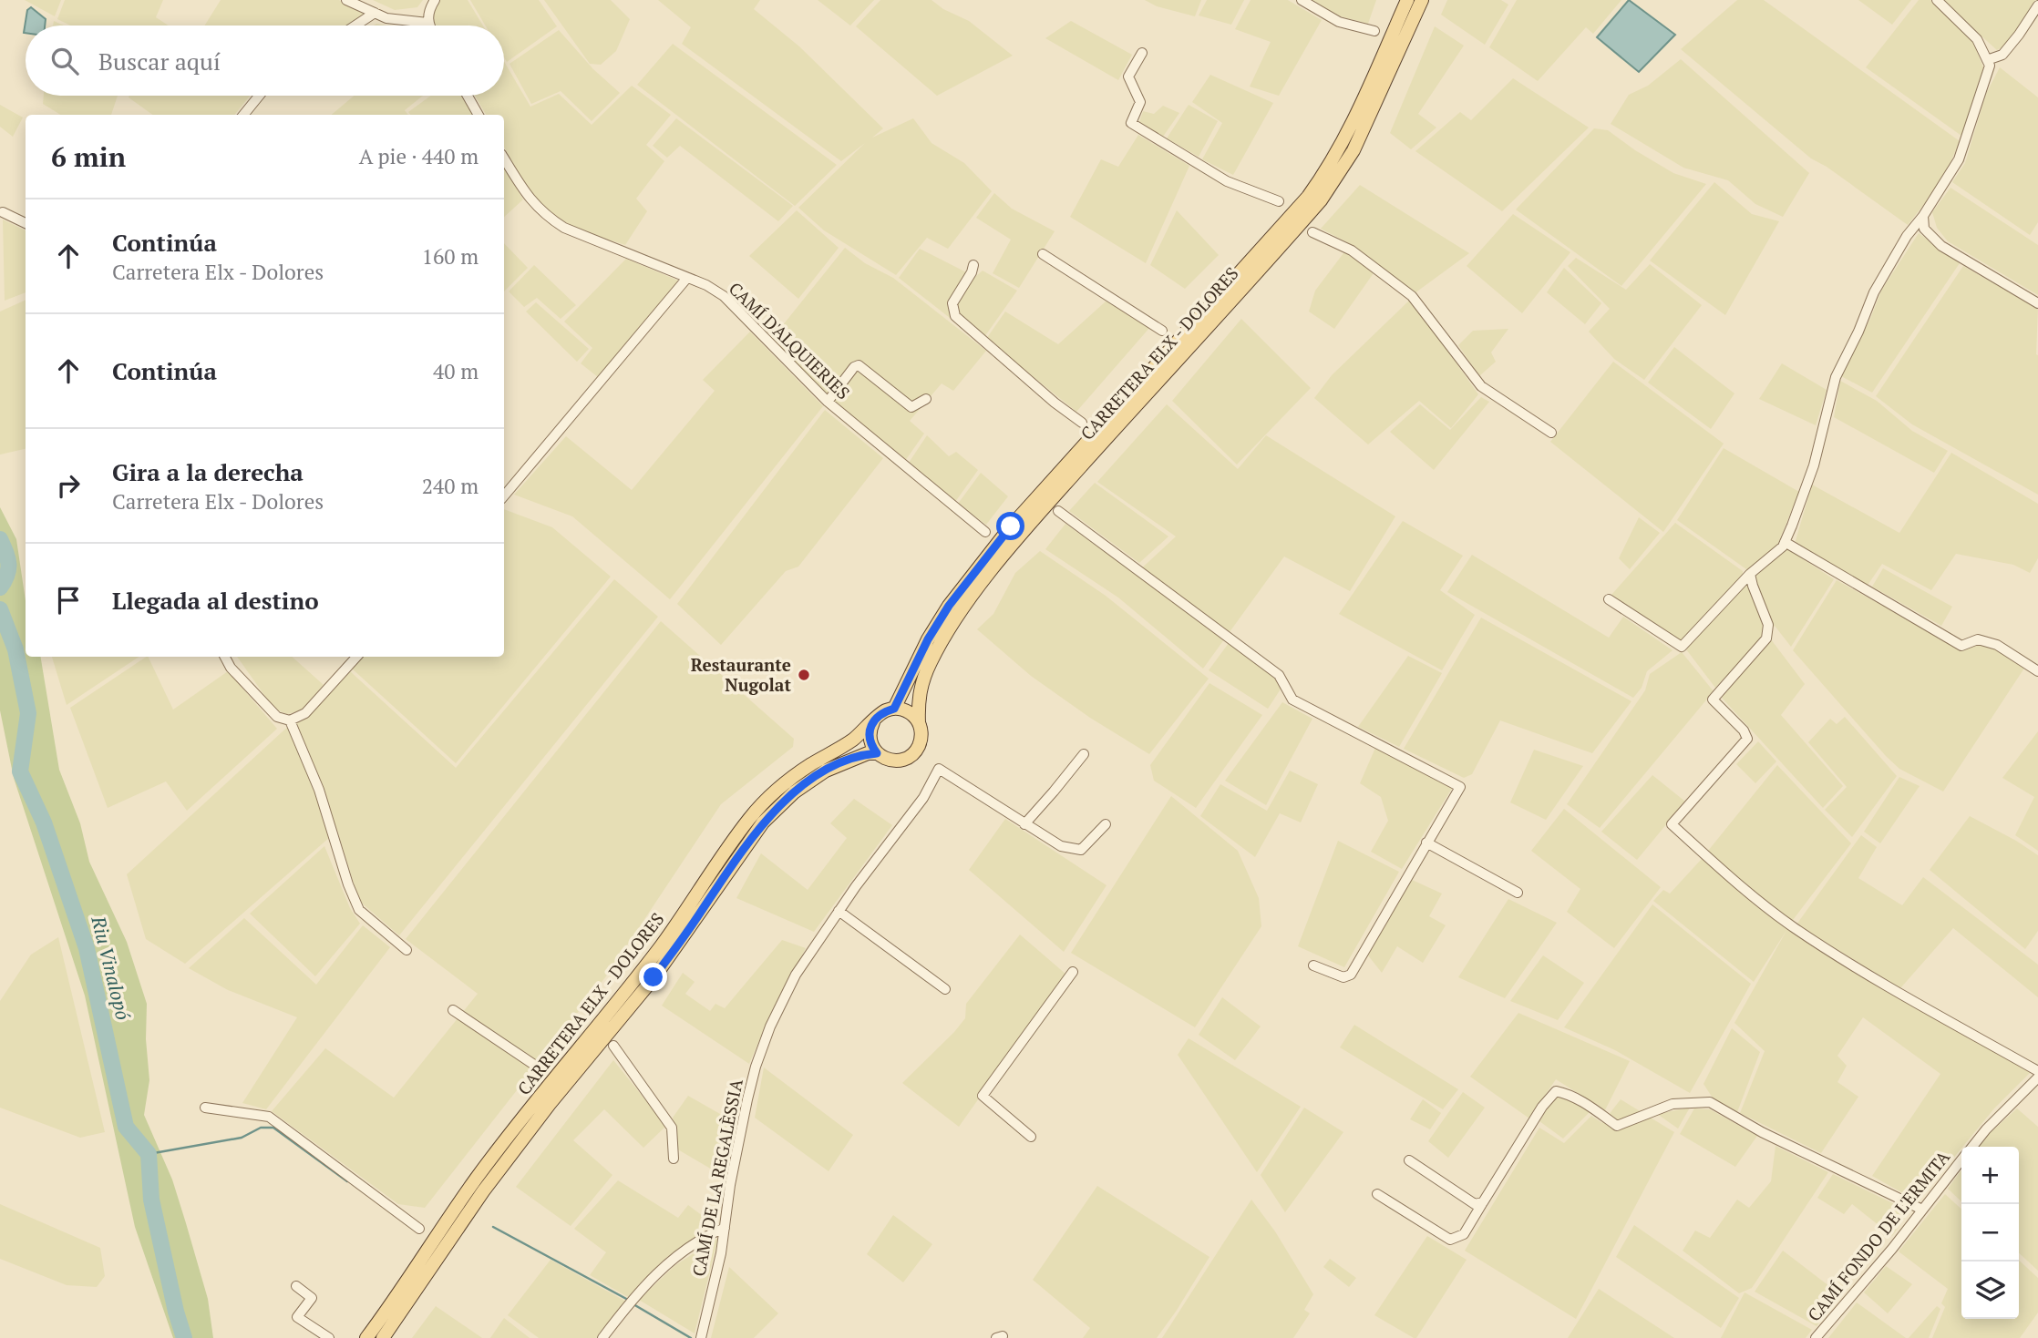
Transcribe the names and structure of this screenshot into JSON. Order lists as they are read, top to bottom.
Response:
{
  "streets": {
    "main road": ["CARRETERA ELX - DOLORES"],
    "street": ["CAMÍ D'ALQUIERIES", "CAMÍ DE LA REGALÈSSIA", "CAMÍ FONDO DE L'ERMITA"]
  },
  "water": ["Riu Vinalopó"],
  "places": ["Restaurante Nugolat"],
  "page": {
    "search": "Buscar aquí",
    "heading": ["6 min", "A pie · 440 m"],
    "list": [
      ["Continúa", "Carretera Elx - Dolores", "160 m"],
      ["Continúa", "40 m"],
      ["Gira a la derecha", "Carretera Elx - Dolores", "240 m"],
      "Llegada al destino"
    ],
    "map_buttons": ["+", "−"]
  }
}
